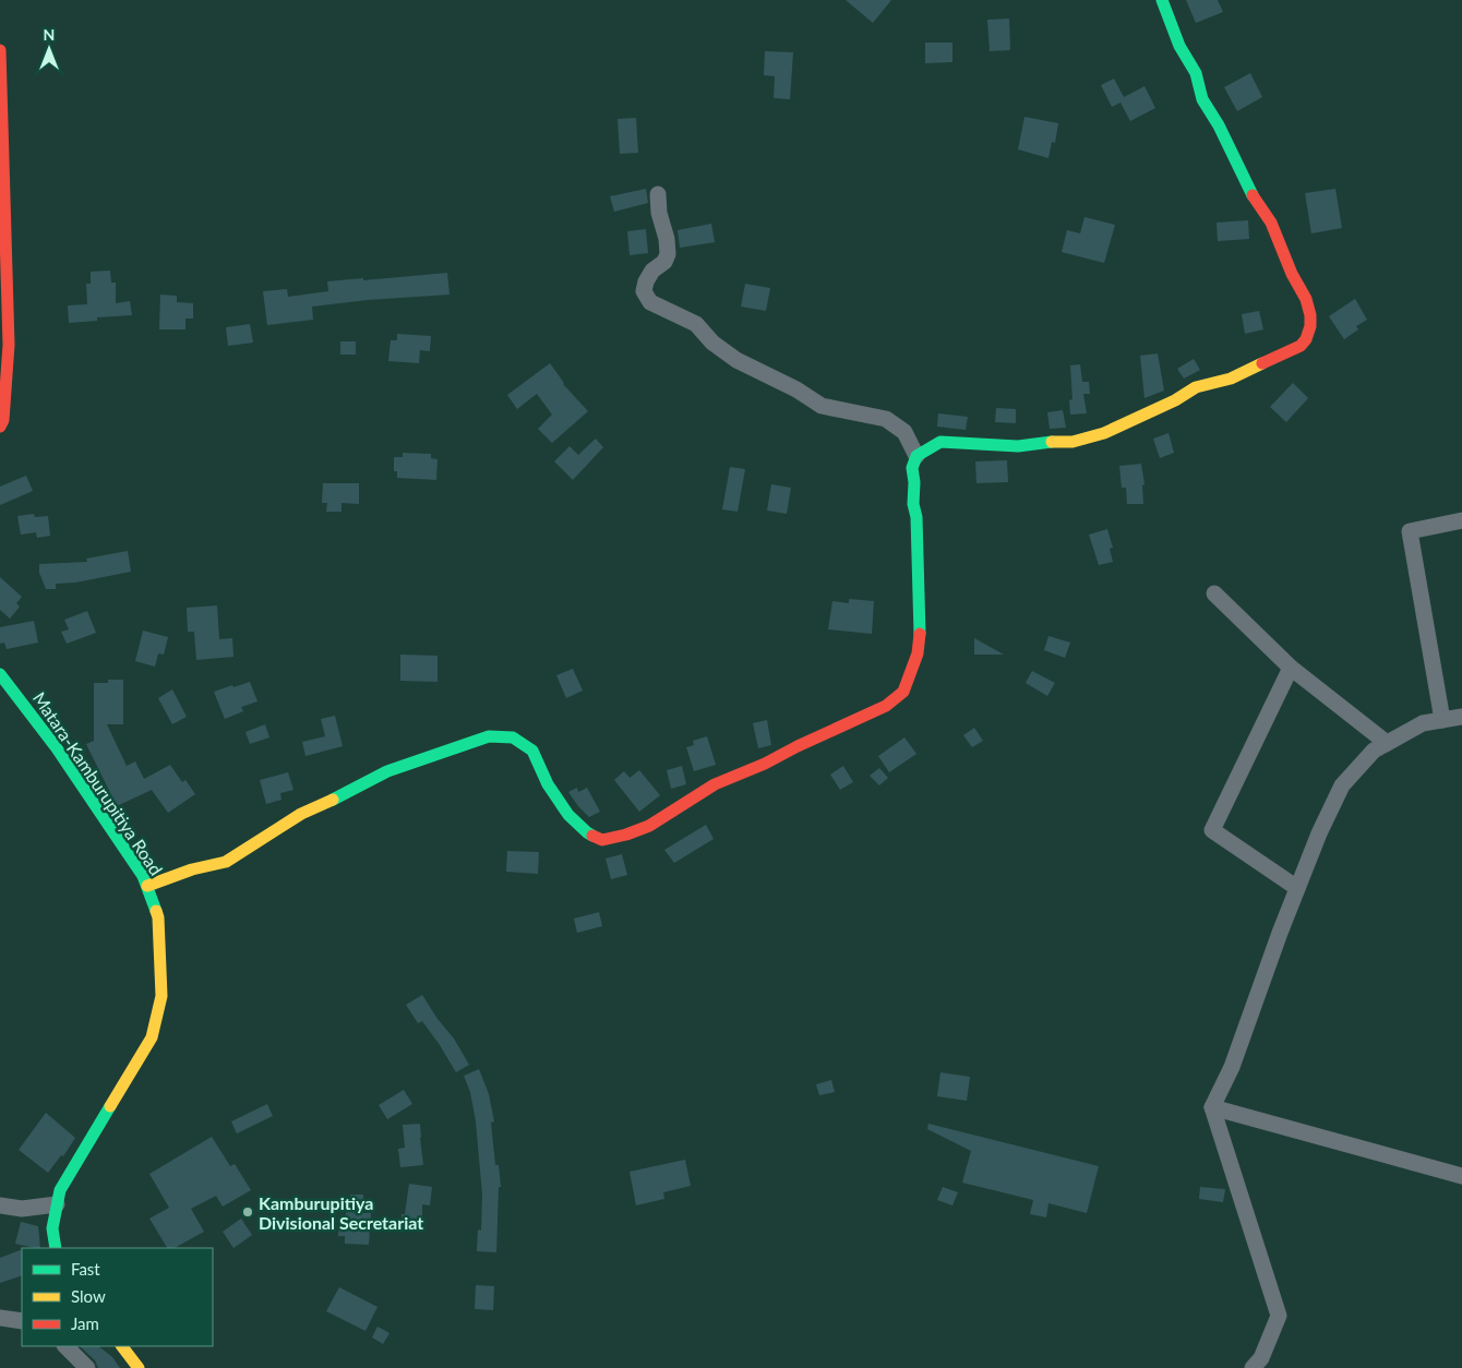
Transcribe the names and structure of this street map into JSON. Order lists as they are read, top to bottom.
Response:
{
  "streets": {
    "street": ["Matara-Kamburupitiya Road"]
  },
  "places": ["Kamburupitiya Divisional Secretariat"],
  "legend": ["Fast", "Slow", "Jam"],
  "north": "top"
}
